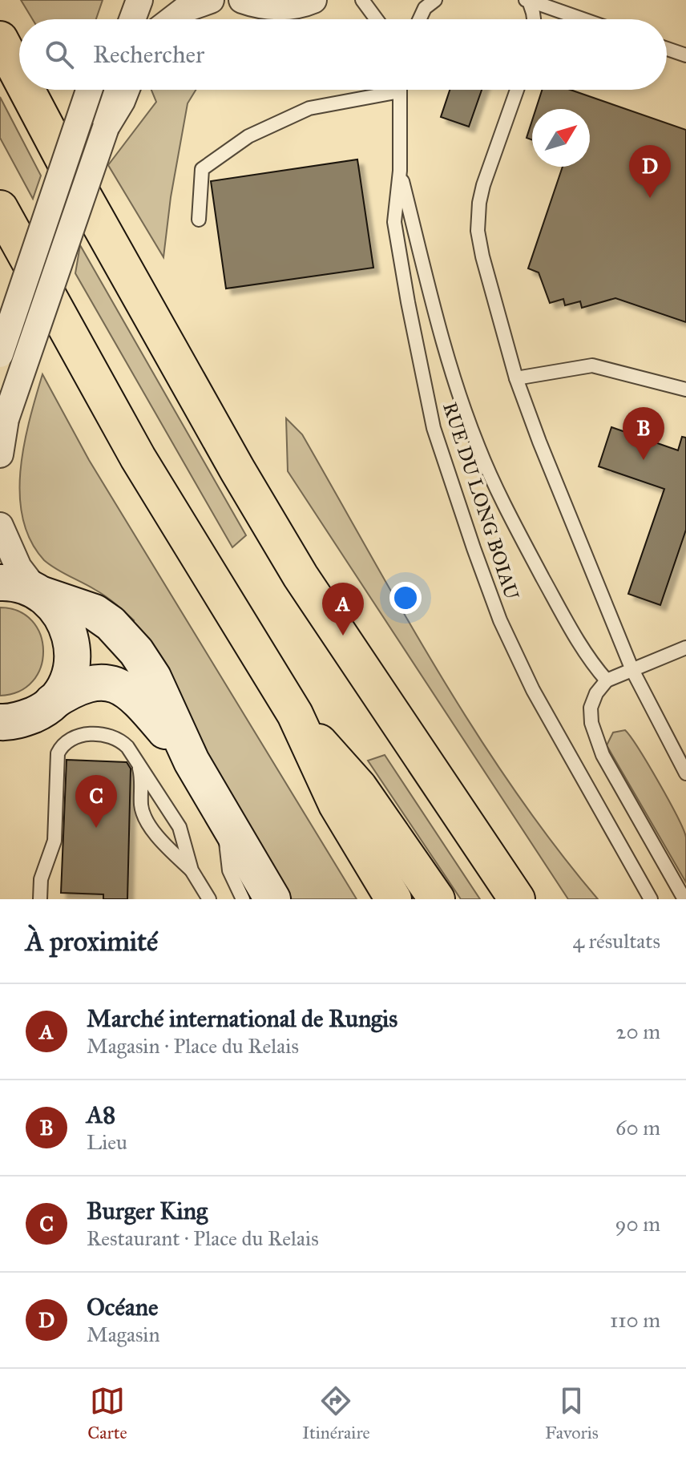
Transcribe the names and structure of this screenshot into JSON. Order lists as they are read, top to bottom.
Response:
{
  "streets": {
    "lane": ["RUE DU LONG BOIAU"]
  },
  "north": "top right",
  "page": {
    "search": "Rechercher",
    "pins": [
      "D",
      "B",
      "A",
      "C"
    ],
    "heading": ["À proximité", "4 résultats"],
    "list": [
      {
        "mark": "A",
        "name": "Marché international de Rungis",
        "note": "Magasin · Place du Relais",
        "value": "20 m"
      },
      {
        "mark": "B",
        "name": "A8",
        "note": "Lieu",
        "value": "60 m"
      },
      {
        "mark": "C",
        "name": "Burger King",
        "note": "Restaurant · Place du Relais",
        "value": "90 m"
      },
      {
        "mark": "D",
        "name": "Océane",
        "note": "Magasin",
        "value": "110 m"
      }
    ],
    "nav": ["Carte", "Itinéraire", "Favoris"]
  }
}
